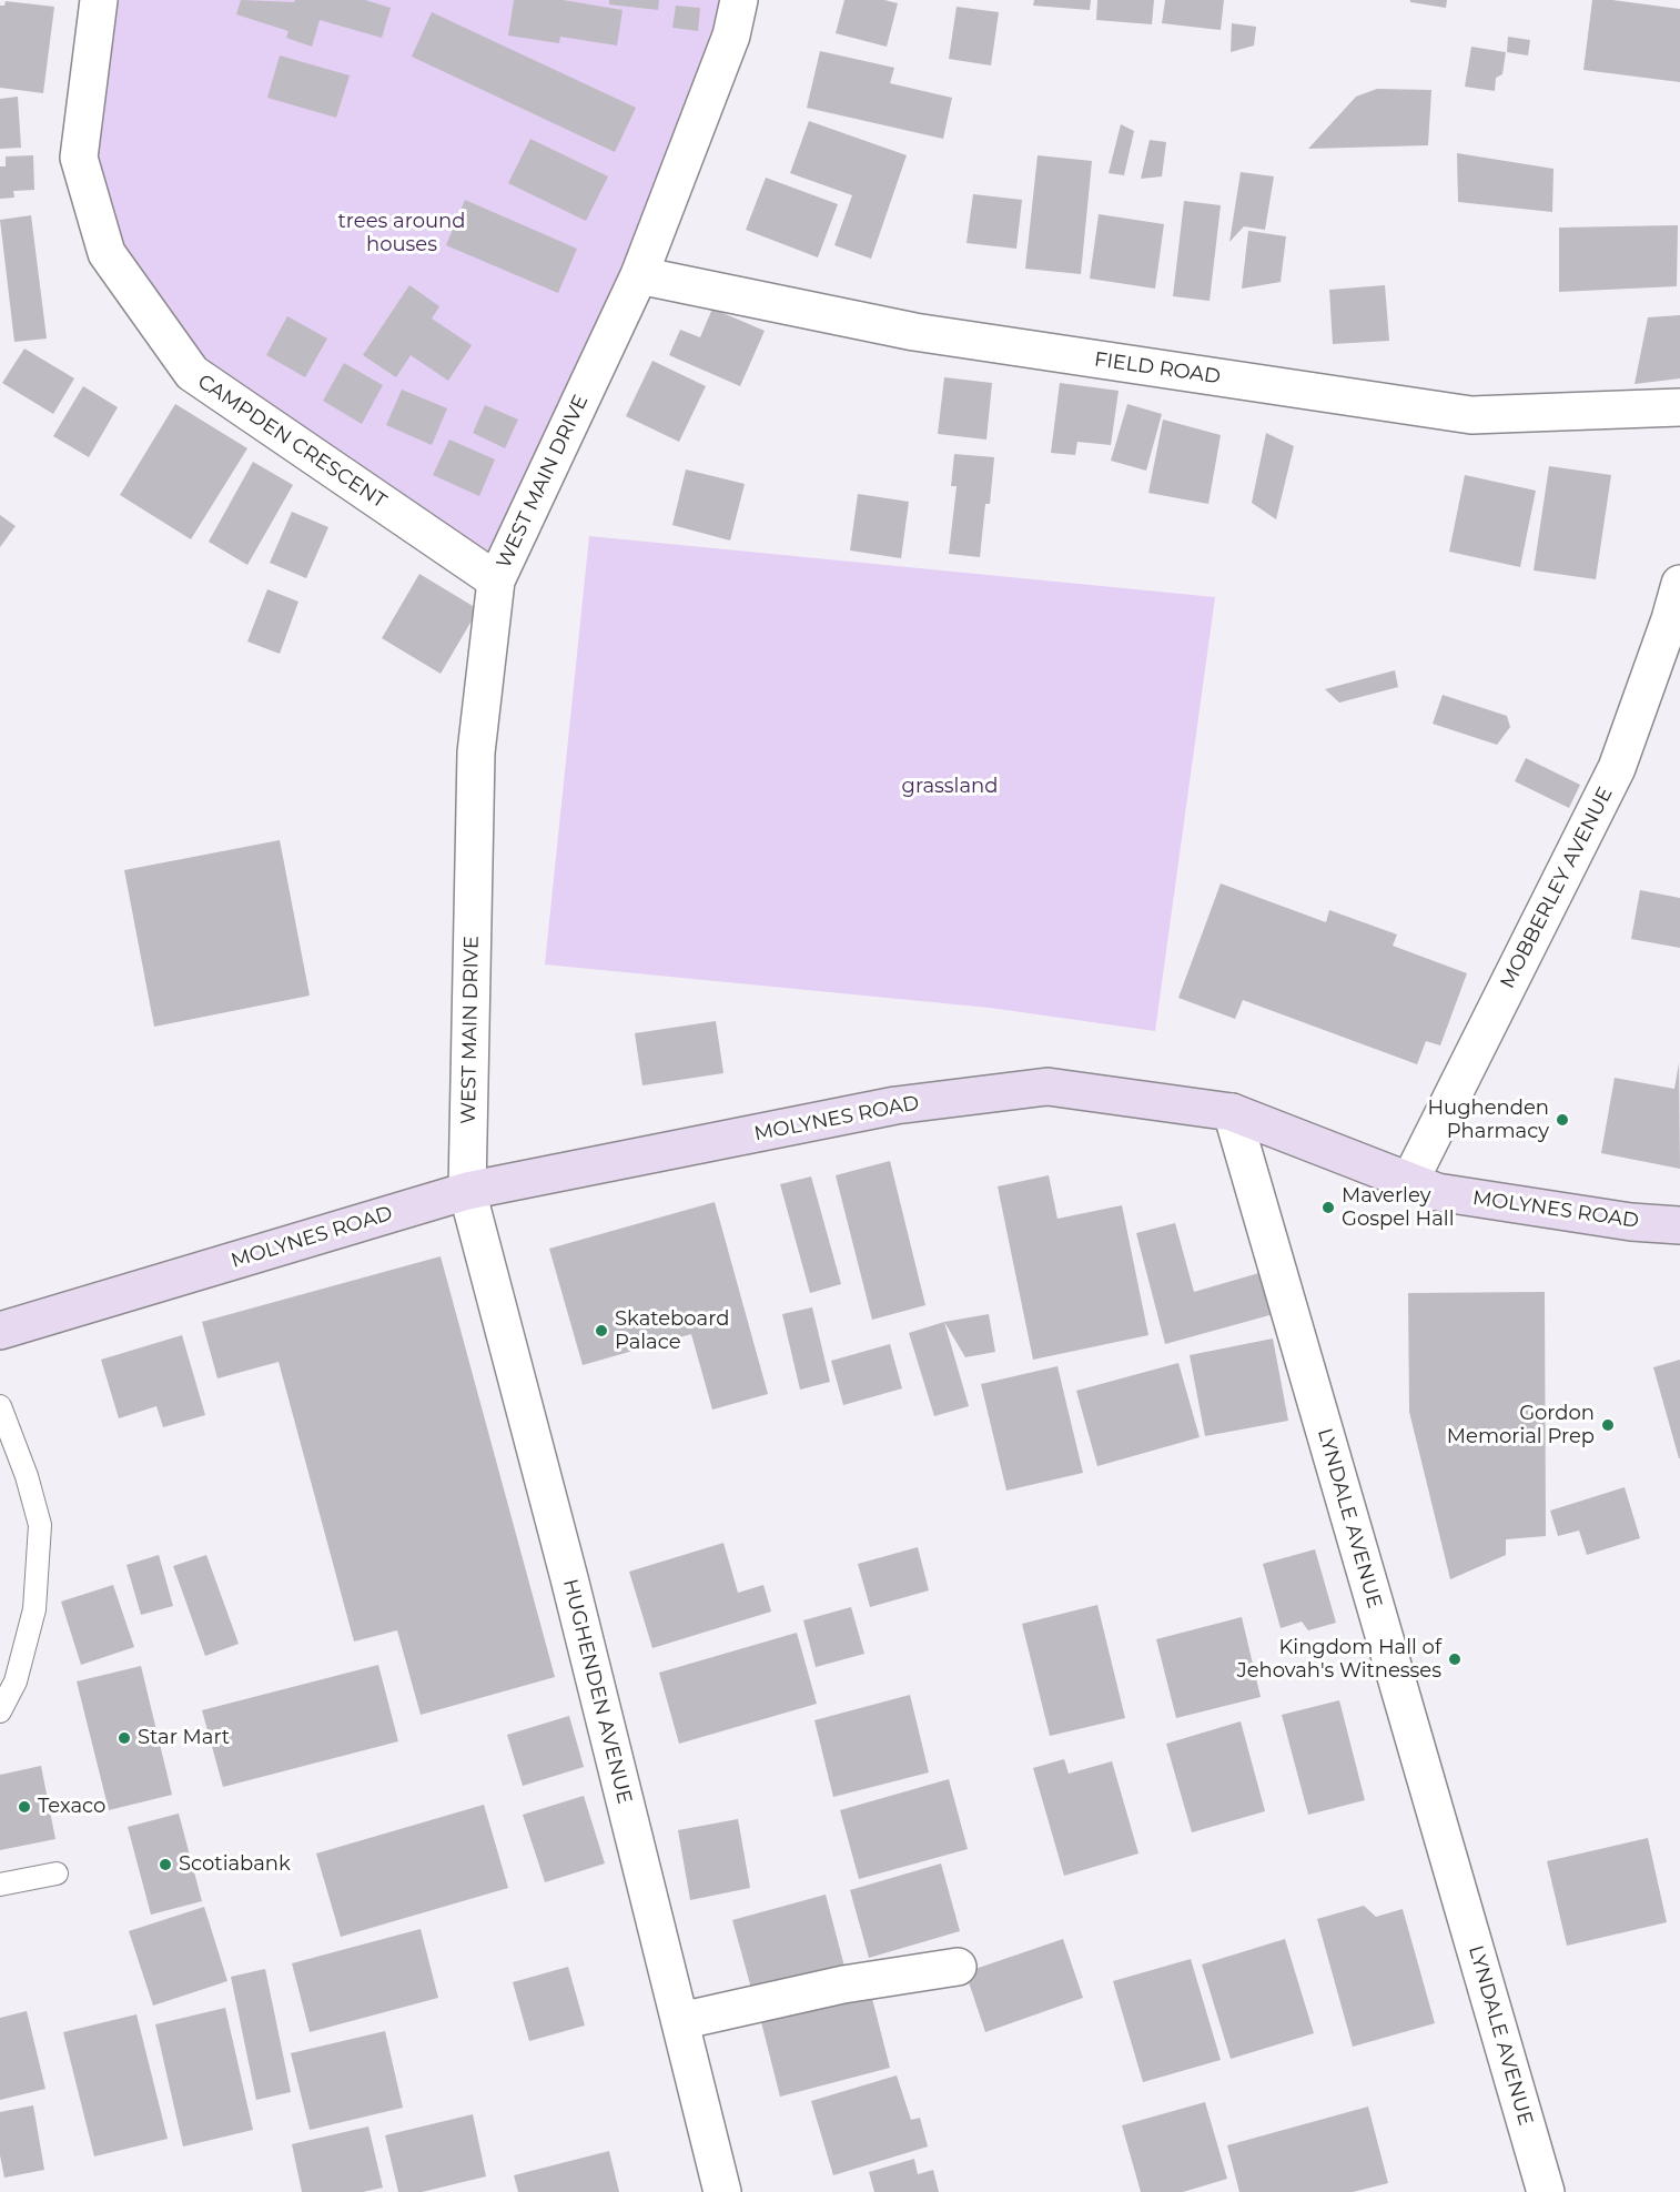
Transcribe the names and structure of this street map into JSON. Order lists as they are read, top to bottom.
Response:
{
  "streets": {
    "main road": ["MOLYNES ROAD"],
    "street": [
      "FIELD ROAD",
      "CAMPDEN CRESCENT",
      "WEST MAIN DRIVE",
      "MOBBERLEY AVENUE",
      "LYNDALE AVENUE",
      "HUGHENDEN AVENUE"
    ]
  },
  "crossings": [
    ["FIELD ROAD", "WEST MAIN DRIVE"],
    ["CAMPDEN CRESCENT", "WEST MAIN DRIVE"],
    ["WEST MAIN DRIVE", "MOLYNES ROAD"],
    ["WEST MAIN DRIVE", "HUGHENDEN AVENUE"],
    ["MOBBERLEY AVENUE", "MOLYNES ROAD"],
    ["MOLYNES ROAD", "LYNDALE AVENUE"],
    ["MOLYNES ROAD", "HUGHENDEN AVENUE"]
  ],
  "parks": ["trees around houses", "grassland"],
  "places": [
    "Hughenden Pharmacy",
    "Maverley Gospel Hall",
    "Skateboard Palace",
    "Gordon Memorial Prep",
    "Kingdom Hall of Jehovah's Witnesses",
    "Star Mart",
    "Texaco",
    "Scotiabank"
  ]
}
